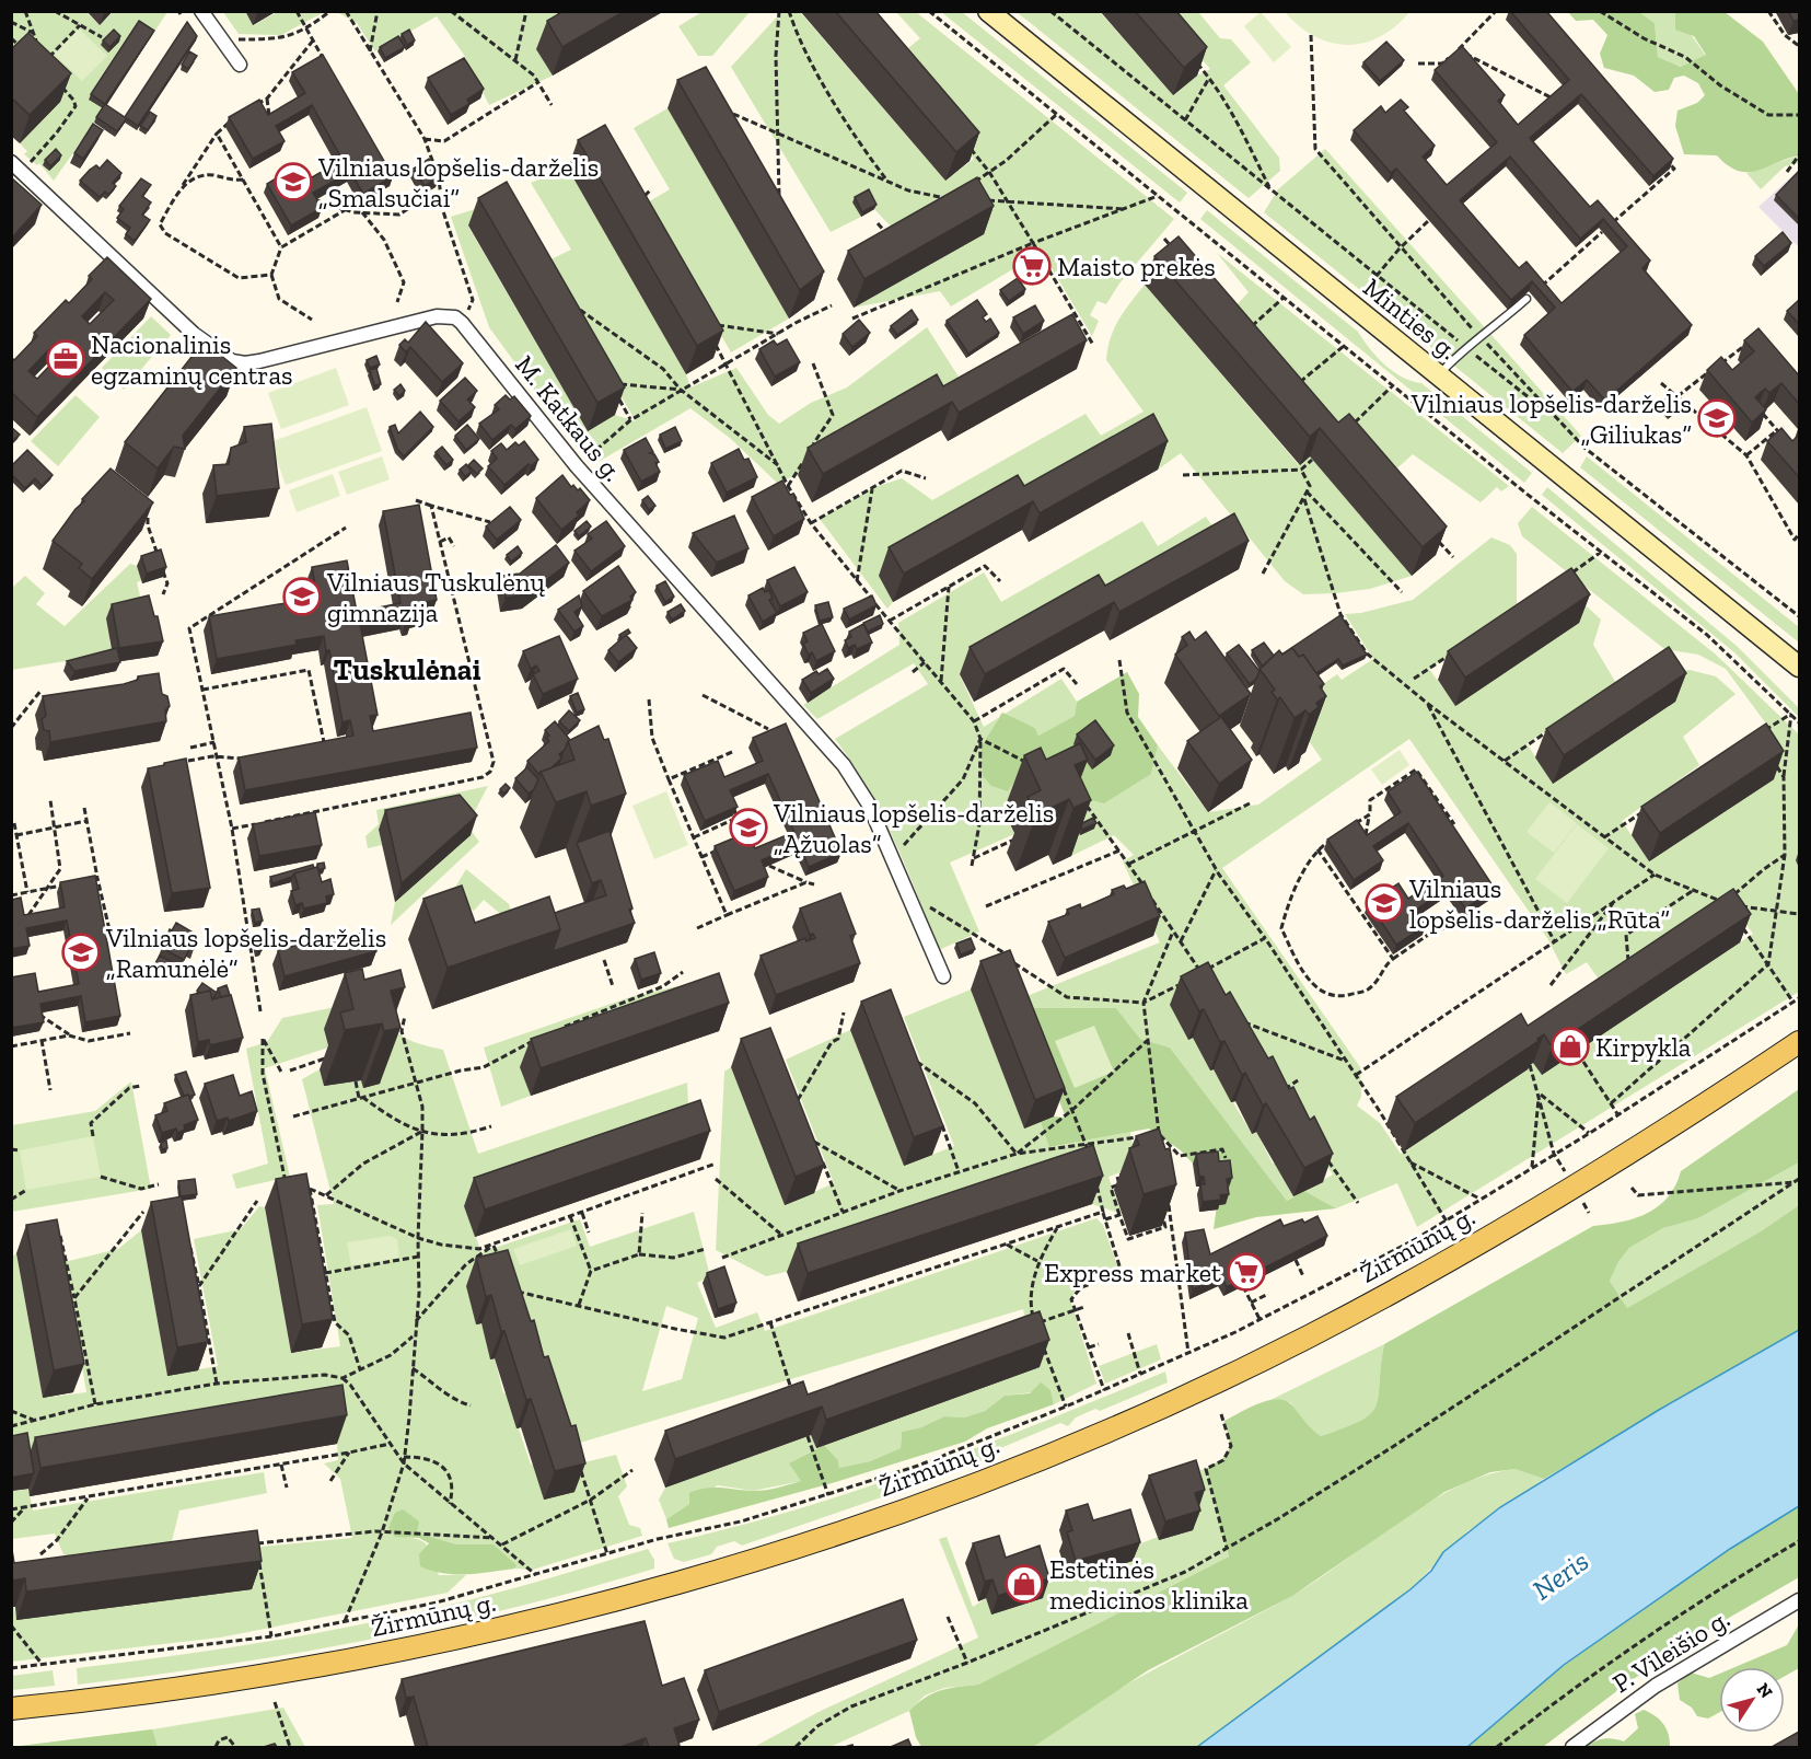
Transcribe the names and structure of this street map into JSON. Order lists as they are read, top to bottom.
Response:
{
  "streets": {
    "main road": ["Minties g.", "Žirmūnų g."],
    "street": ["M. Katkaus g.", "P. Vileišio g."]
  },
  "districts": ["Tuskulėnai"],
  "water": ["Neris"],
  "places": {
    "school or university": [
      "Vilniaus lopšelis-darželis „Smalsučiai“",
      "Vilniaus lopšelis-darželis „Giliukas“",
      "Vilniaus Tuskulėnų gimnazija",
      "Vilniaus lopšelis-darželis „Ąžuolas“",
      "Vilniaus lopšelis-darželis „Rūta“",
      "Vilniaus lopšelis-darželis „Ramunėlė“"
    ],
    "supermarket": ["Maisto prekės", "Express market"],
    "office": ["Nacionalinis egzaminų centras"],
    "shop": ["Kirpykla", "Estetinės medicinos klinika"]
  },
  "north": "top right"
}
